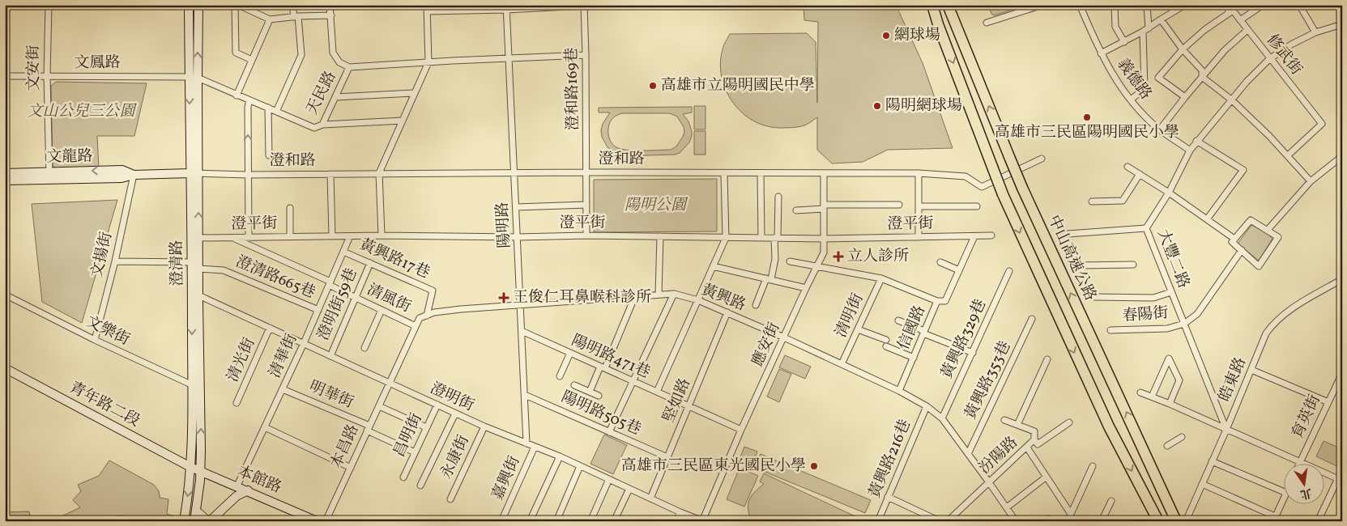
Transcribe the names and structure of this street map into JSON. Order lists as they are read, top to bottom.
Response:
{
  "streets": {
    "highway": ["中山高速公路"],
    "main road": [
      "文龍路",
      "澄清路",
      "青年路二段",
      "本館路"
    ],
    "street": [
      "修武街",
      "文鳳路",
      "文安街",
      "義德路",
      "澄和路169巷",
      "天民路",
      "澄和路",
      "澄平街",
      "陽明路",
      "文揚街",
      "黃興路17巷",
      "大豐二路",
      "澄清路665巷",
      "黃興路",
      "清風街",
      "澄明街59巷",
      "春陽街",
      "清明街",
      "信國路",
      "文樂街",
      "黃興路329巷",
      "應安街",
      "清華街",
      "陽明路471巷",
      "清光街",
      "皓東路",
      "黃興路353巷",
      "明華街",
      "澄明街",
      "堅如路",
      "陽明路505巷",
      "育英街",
      "昌明街",
      "本昌路",
      "汾陽路",
      "永康街",
      "黃興路216巷",
      "嘉興街"
    ]
  },
  "crossings": [
    ["修武街", "大豐二路"],
    ["文鳳路", "文安街"],
    ["文鳳路", "天民路"],
    ["文鳳路", "澄清路"],
    ["文安街", "文龍路"],
    ["義德路", "大豐二路"],
    ["澄和路169巷", "天民路"],
    ["澄和路169巷", "澄和路"],
    ["澄和路169巷", "澄平街"],
    ["天民路", "陽明路"],
    ["天民路", "澄清路"],
    ["文龍路", "澄和路"],
    ["文龍路", "文揚街"],
    ["文龍路", "澄清路"],
    ["澄和路", "陽明路"],
    ["澄和路", "澄清路"],
    ["澄和路", "應安街"],
    ["澄平街", "陽明路"],
    ["澄平街", "澄清路"],
    ["澄平街", "清風街"],
    ["澄平街", "應安街"],
    ["澄平街", "清華街"],
    ["陽明路", "黃興路"],
    ["陽明路", "陽明路471巷"],
    ["陽明路", "澄明街"],
    ["陽明路", "陽明路505巷"],
    ["文揚街", "文樂街"],
    ["黃興路17巷", "黃興路"],
    ["黃興路17巷", "澄明街59巷"],
    ["黃興路17巷", "清華街"],
    ["大豐二路", "春陽街"],
    ["大豐二路", "皓東路"],
    ["澄清路", "澄清路665巷"],
    ["澄清路", "文樂街"],
    ["澄清路", "澄明街"],
    ["澄清路", "青年路二段"],
    ["澄清路", "本館路"],
    ["澄清路665巷", "清華街"],
    ["黃興路", "清風街"],
    ["黃興路", "清明街"],
    ["黃興路", "信國路"],
    ["黃興路", "黃興路329巷"],
    ["黃興路", "應安街"],
    ["黃興路", "黃興路353巷"],
    ["黃興路", "澄明街"],
    ["黃興路", "堅如路"],
    ["黃興路", "本昌路"],
    ["黃興路", "汾陽路"],
    ["黃興路", "黃興路216巷"],
    ["清風街", "澄明街59巷"],
    ["清風街", "清華街"],
    ["澄明街59巷", "澄明街"],
    ["清明街", "信國路"],
    ["信國路", "應安街"],
    ["應安街", "陽明路471巷"],
    ["應安街", "澄明街"],
    ["清華街", "明華街"],
    ["清華街", "澄明街"],
    ["清華街", "本館路"],
    ["陽明路471巷", "堅如路"],
    ["清光街", "澄明街"],
    ["明華街", "昌明街"],
    ["明華街", "本昌路"],
    ["澄明街", "堅如路"],
    ["澄明街", "昌明街"],
    ["澄明街", "本昌路"],
    ["澄明街", "永康街"],
    ["澄明街", "嘉興街"],
    ["堅如路", "陽明路505巷"],
    ["青年路二段", "本館路"]
  ],
  "parks": ["文山公兒三公園", "陽明公園"],
  "places": {
    "other": [
      "網球場",
      "高雄市立陽明國民中學",
      "陽明網球場",
      "高雄市三民區陽明國民小學",
      "高雄市三民區東光國民小學"
    ],
    "health": ["立人診所", "王俊仁耳鼻喉科診所"]
  },
  "north": "bottom"
}
